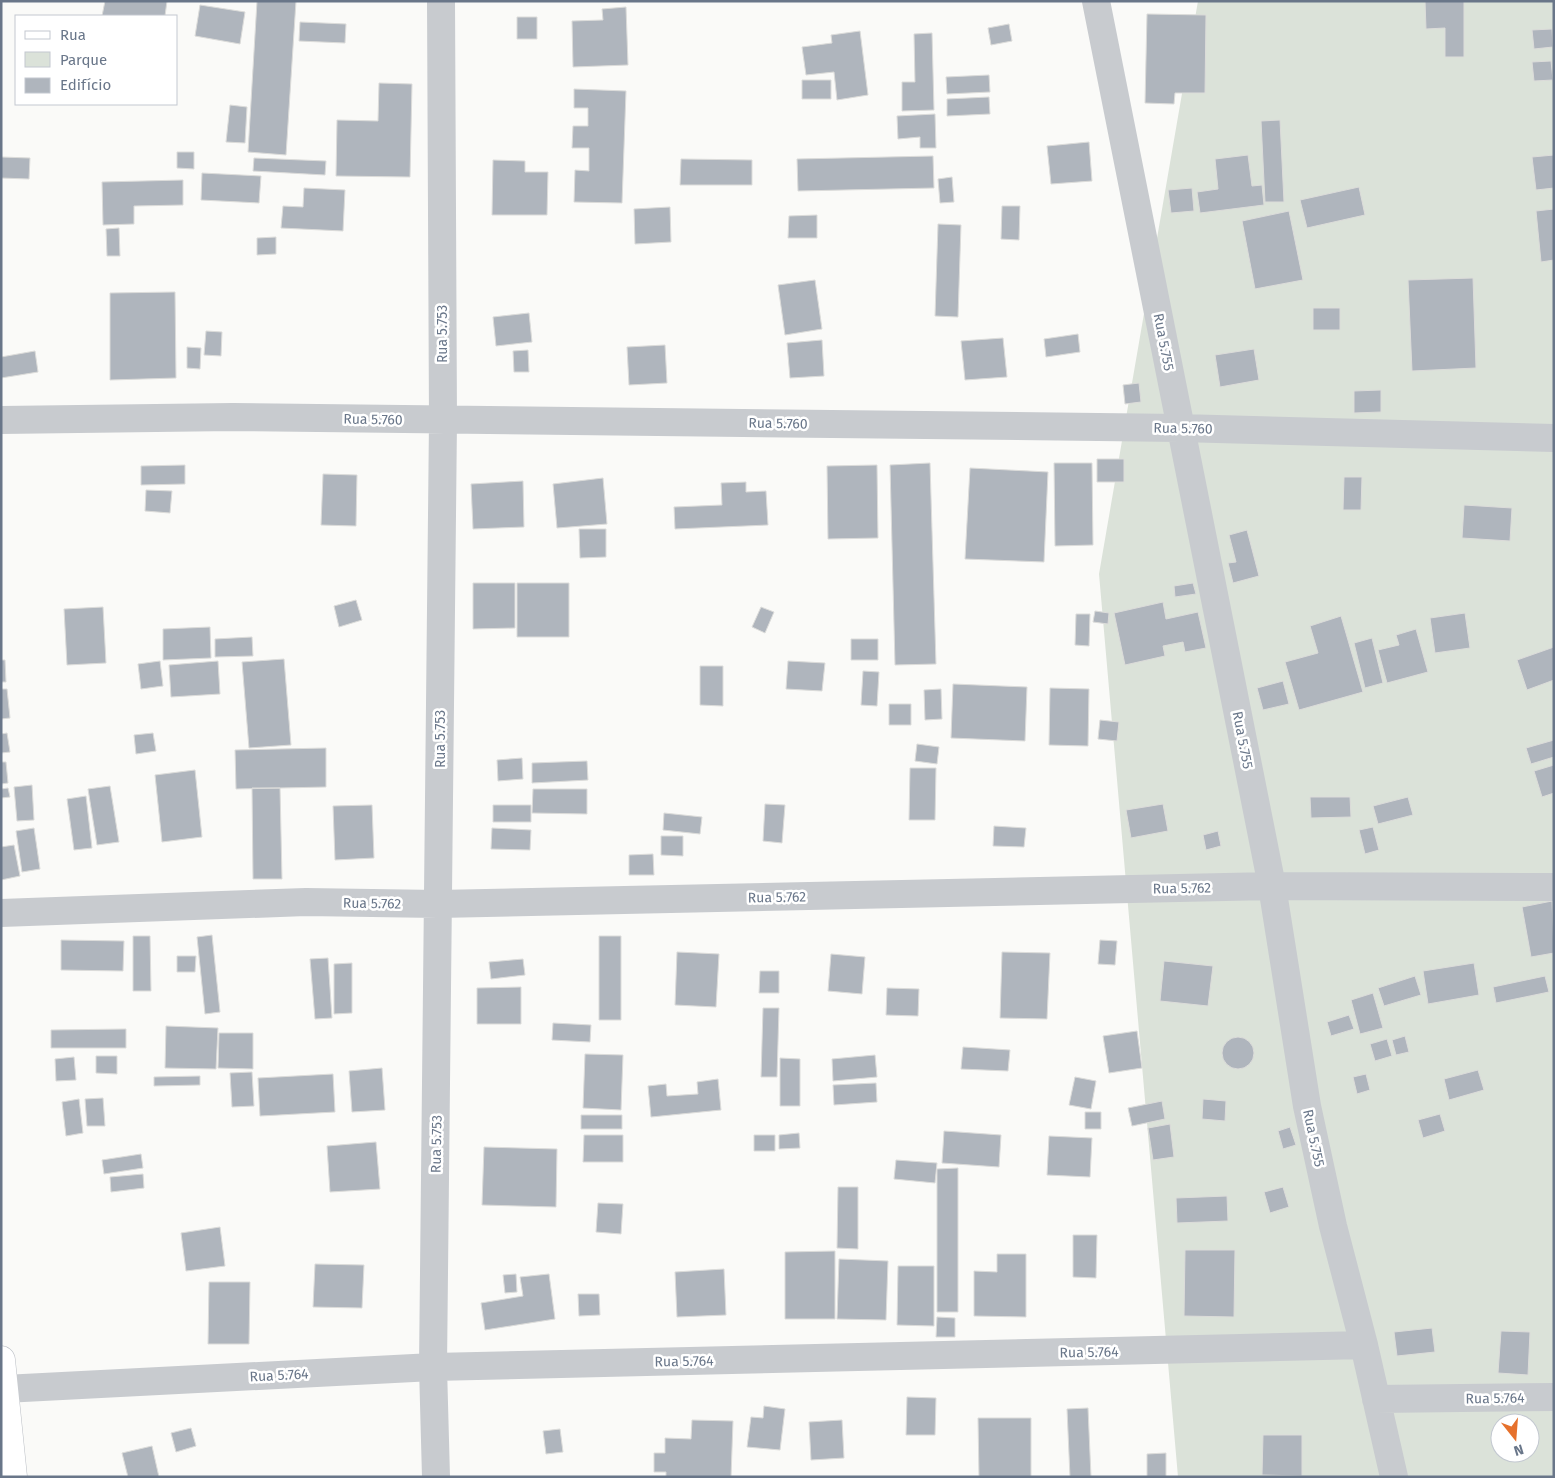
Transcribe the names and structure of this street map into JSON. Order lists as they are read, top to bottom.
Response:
{
  "streets": {
    "street": [
      "Rua 5.753",
      "Rua 5.755",
      "Rua 5.760",
      "Rua 5.762",
      "Rua 5.764"
    ]
  },
  "crossings": [
    ["Rua 5.753", "Rua 5.760"],
    ["Rua 5.753", "Rua 5.762"],
    ["Rua 5.753", "Rua 5.764"],
    ["Rua 5.755", "Rua 5.760"],
    ["Rua 5.755", "Rua 5.762"],
    ["Rua 5.755", "Rua 5.764"]
  ],
  "legend": ["Rua", "Parque", "Edifício"],
  "north": "bottom"
}
